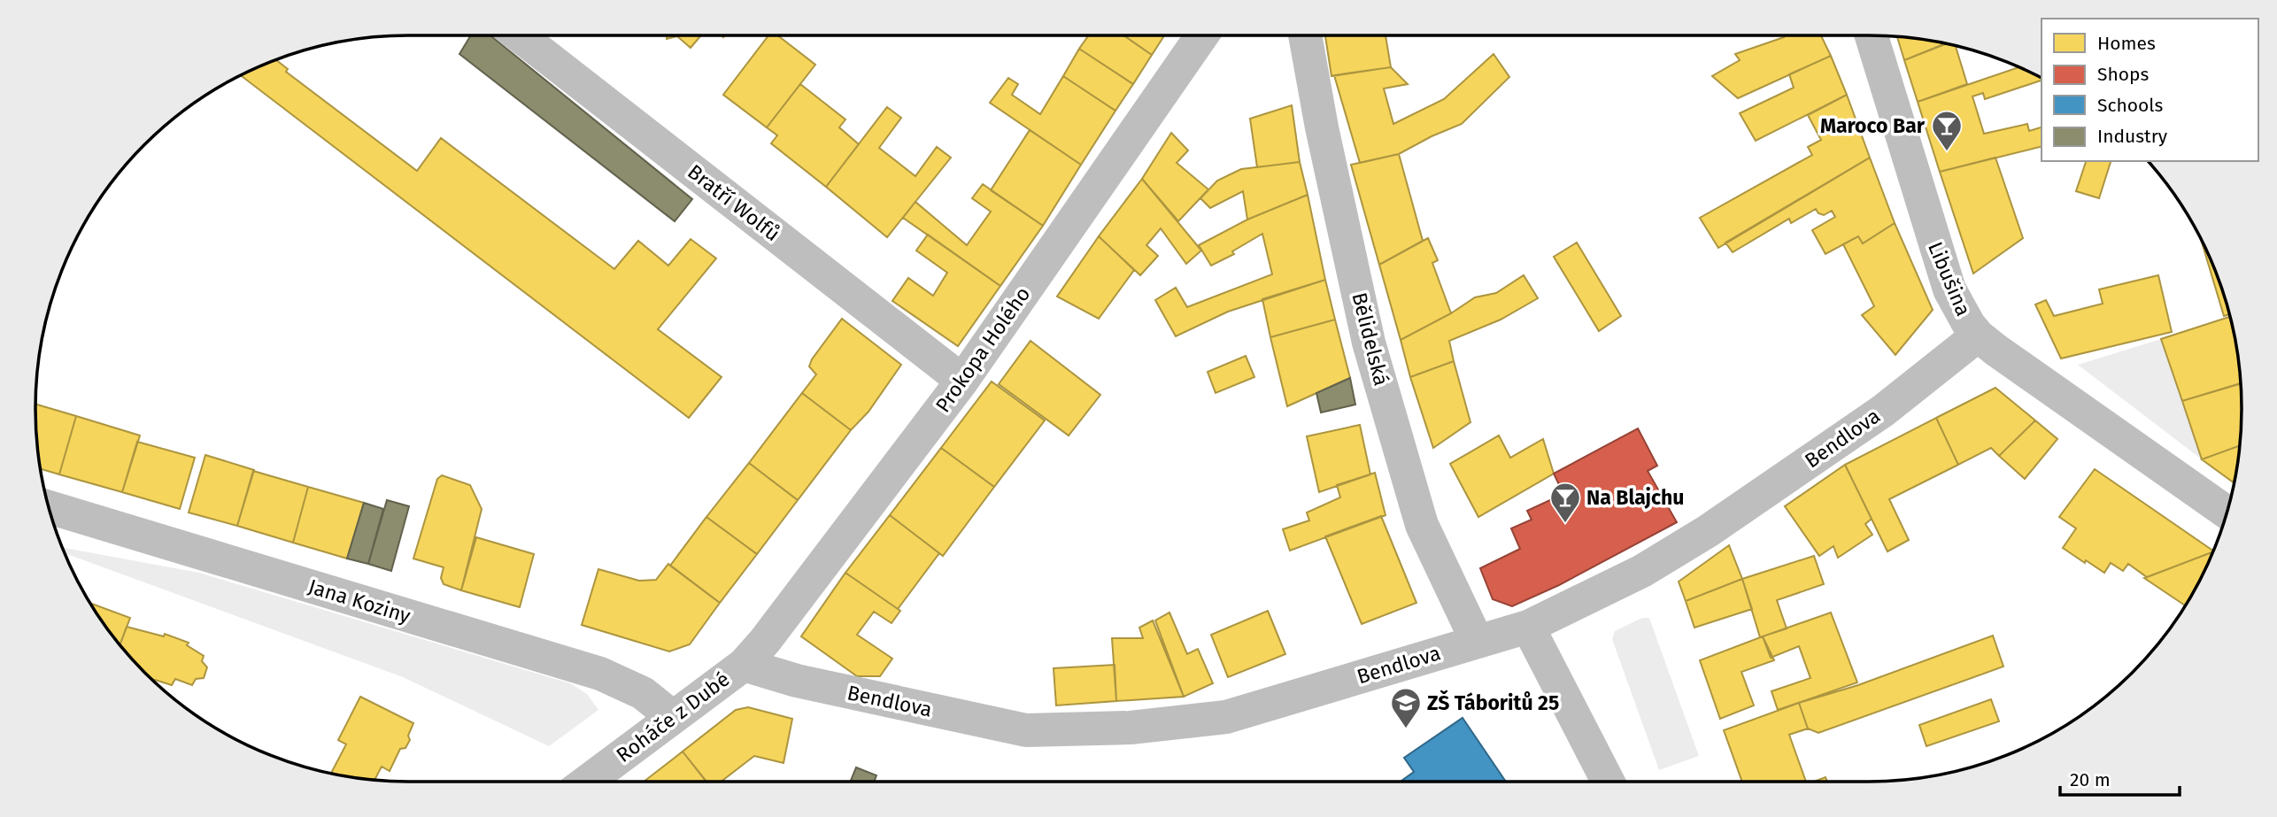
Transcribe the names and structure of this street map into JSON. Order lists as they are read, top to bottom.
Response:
{
  "streets": {
    "street": [
      "Bratří Wolfů",
      "Libušina",
      "Bělidelská",
      "Prokopa Holého",
      "Bendlova",
      "Jana Koziny",
      "Roháče z Dubé"
    ]
  },
  "crossings": [
    ["Bratří Wolfů", "Prokopa Holého"],
    ["Libušina", "Bendlova"],
    ["Bělidelská", "Bendlova"],
    ["Prokopa Holého", "Bendlova"],
    ["Prokopa Holého", "Roháče z Dubé"],
    ["Bendlova", "Roháče z Dubé"],
    ["Jana Koziny", "Roháče z Dubé"]
  ],
  "places": {
    "bar": ["Maroco Bar", "Na Blajchu"],
    "school or university": ["ZŠ Táboritů 25"]
  },
  "legend": [
    "Homes",
    "Shops",
    "Schools",
    "Industry"
  ],
  "scale_bar": "20 m"
}
